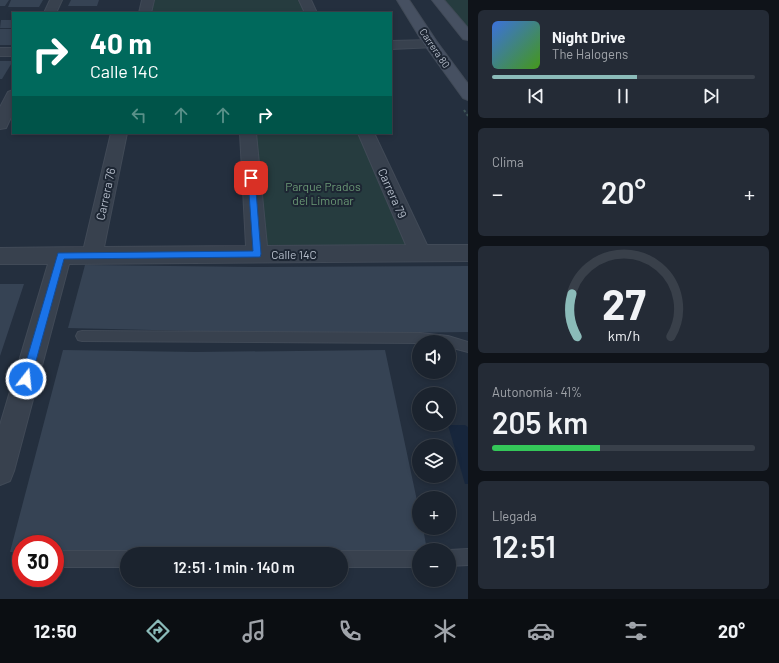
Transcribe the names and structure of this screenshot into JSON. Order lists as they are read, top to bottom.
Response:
{
  "streets": {
    "main road": ["Carrera 80"],
    "street": ["Carrera 79", "Carrera 76", "Calle 14C"]
  },
  "crossings": [
    ["Carrera 79", "Calle 14C"],
    ["Carrera 76", "Calle 14C"]
  ],
  "parks": ["Parque Prados del Limonar"],
  "page": {
    "turn": ["40 m", "Calle 14C"],
    "song": ["Night Drive", "The Halogens"],
    "tile": [
      "Clima",
      ["Autonomía · 41%", "205 km"],
      ["Llegada", "12:51"]
    ],
    "heat": ["−", "20°", "+"],
    "map_buttons": ["+", "−"],
    "limit": "30",
    "trip": "12:51 · 1 min · 140 m",
    "tabs": ["12:50", "20°"],
    "gauge": ["27", "km/h"]
  }
}
